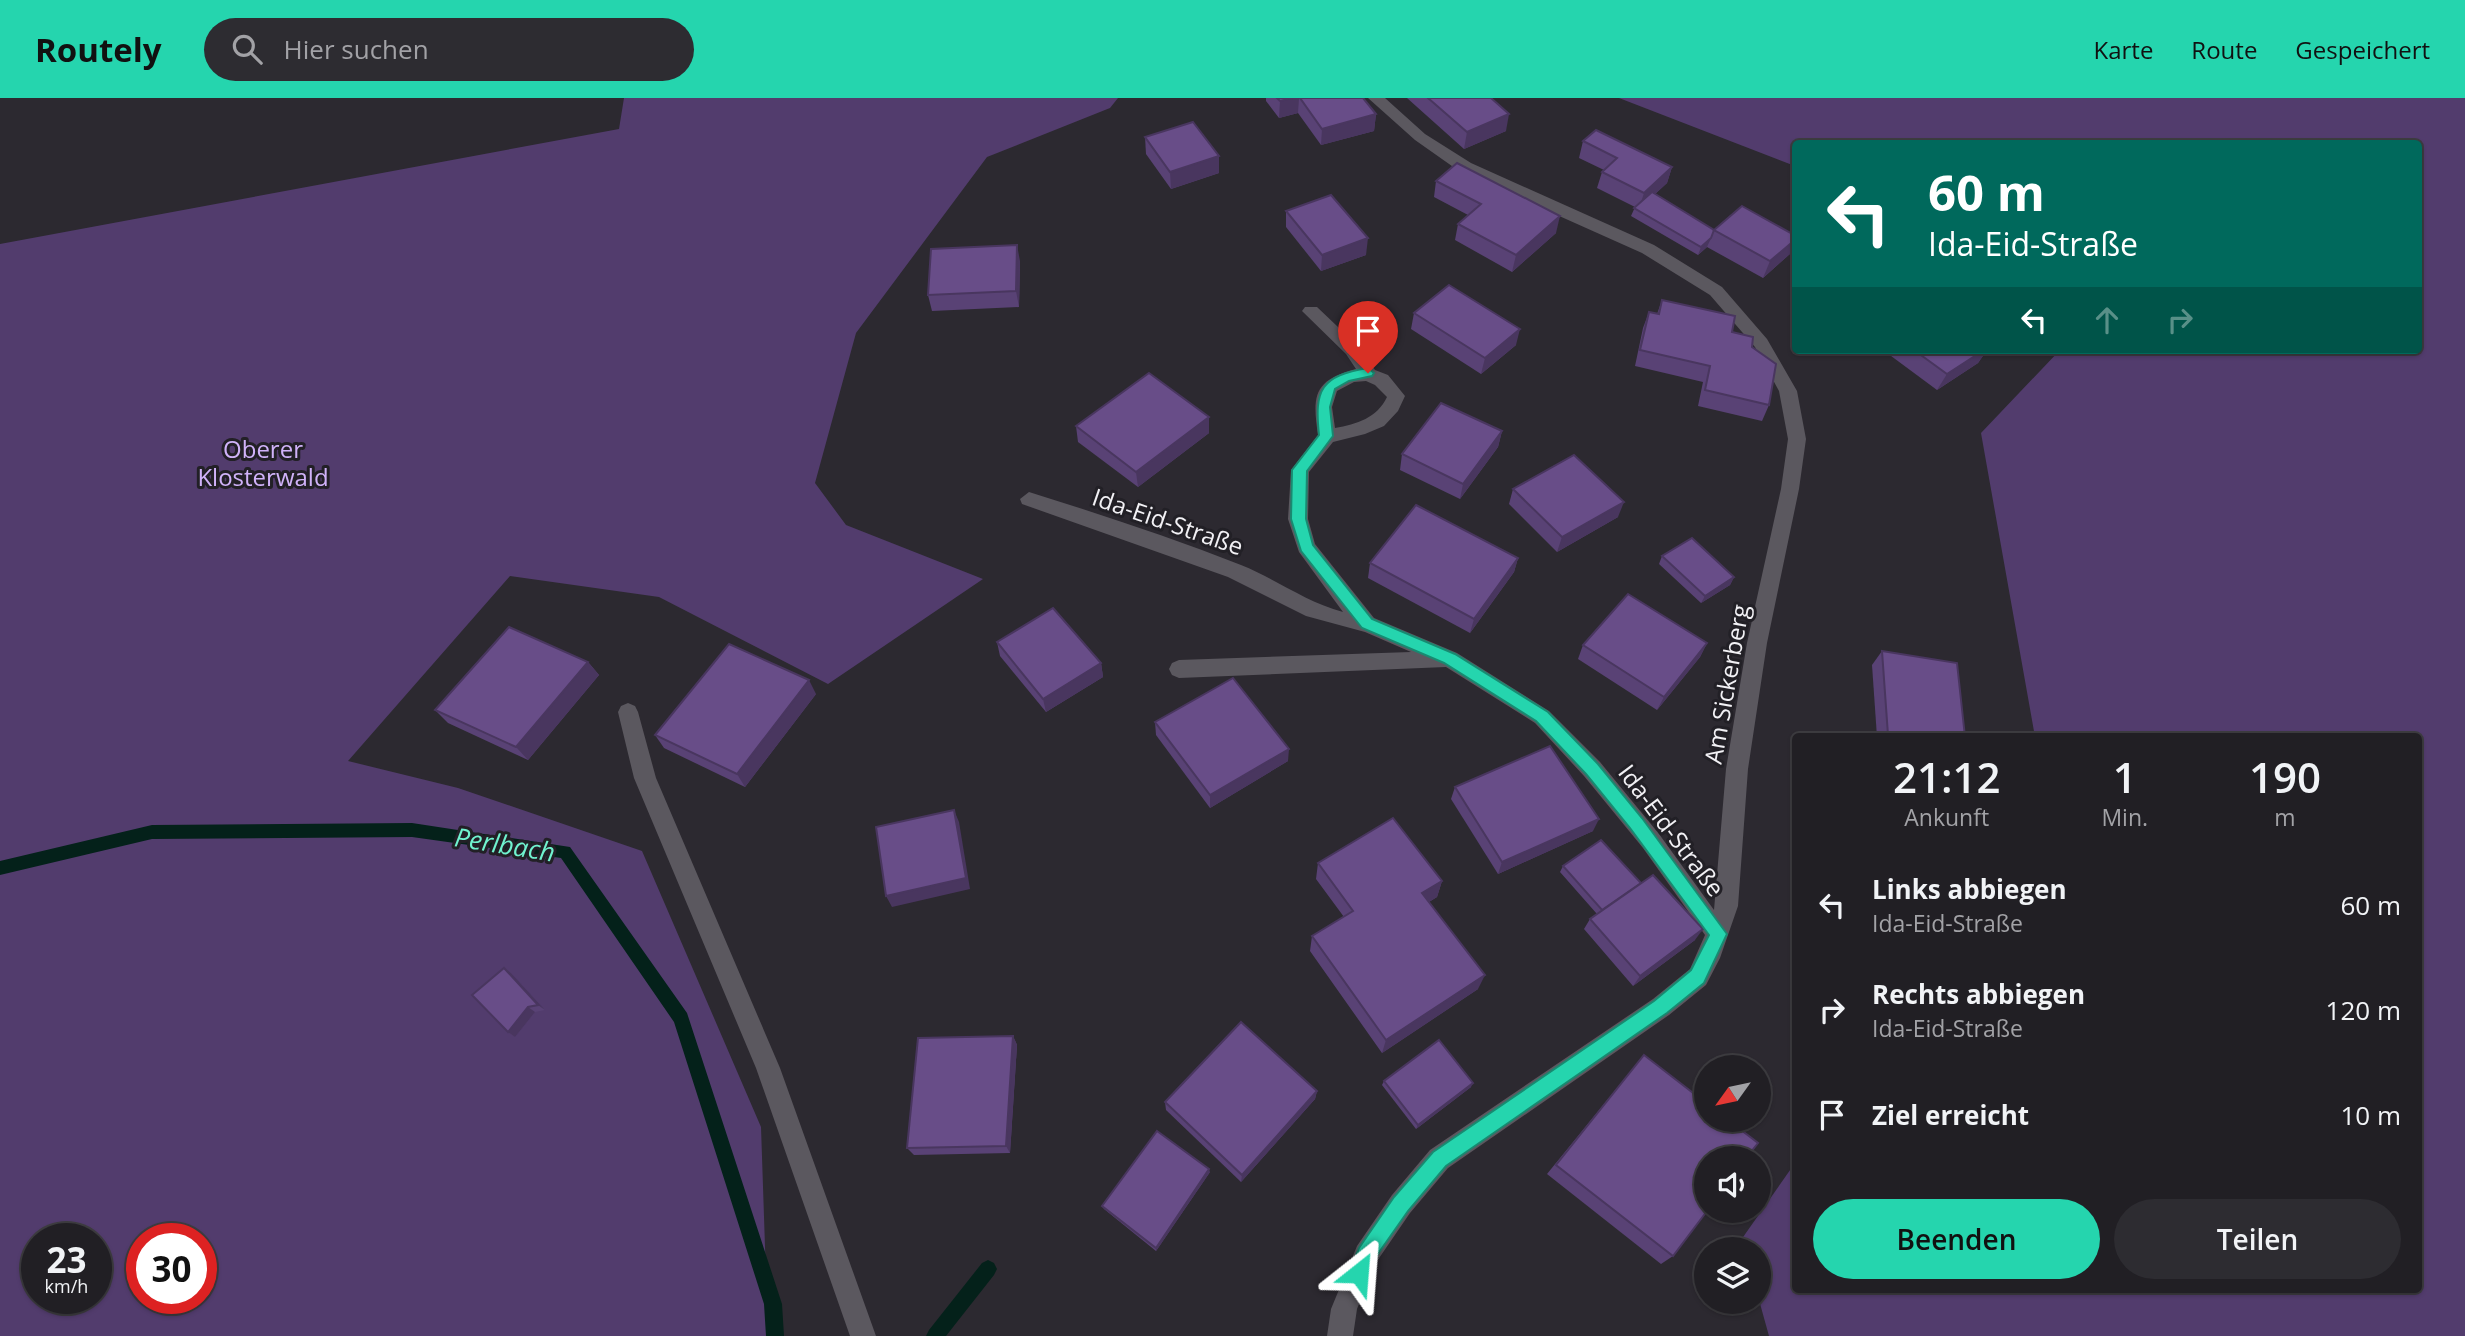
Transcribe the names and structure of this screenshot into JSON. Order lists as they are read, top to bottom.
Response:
{
  "streets": {
    "street": ["Ida-Eid-Straße", "Am Sickerberg"]
  },
  "crossings": [
    ["Ida-Eid-Straße", "Am Sickerberg"]
  ],
  "water": ["Perlbach"],
  "parks": ["Oberer Klosterwald"],
  "north": "bottom left",
  "page": {
    "header": "Routely",
    "search": "Hier suchen",
    "nav": ["Karte", "Route", "Gespeichert"],
    "turn": ["60 m", "Ida-Eid-Straße"],
    "eta": [
      "21:12",
      "Ankunft",
      "1",
      "Min.",
      "190",
      "m"
    ],
    "list": [
      {
        "name": "Links abbiegen",
        "note": "Ida-Eid-Straße",
        "value": "60 m"
      },
      {
        "name": "Rechts abbiegen",
        "note": "Ida-Eid-Straße",
        "value": "120 m"
      },
      {
        "name": "Ziel erreicht",
        "value": "10 m"
      }
    ],
    "buttons": ["Beenden", "Teilen"],
    "speed": "23 km/h",
    "limit": "30"
  }
}
